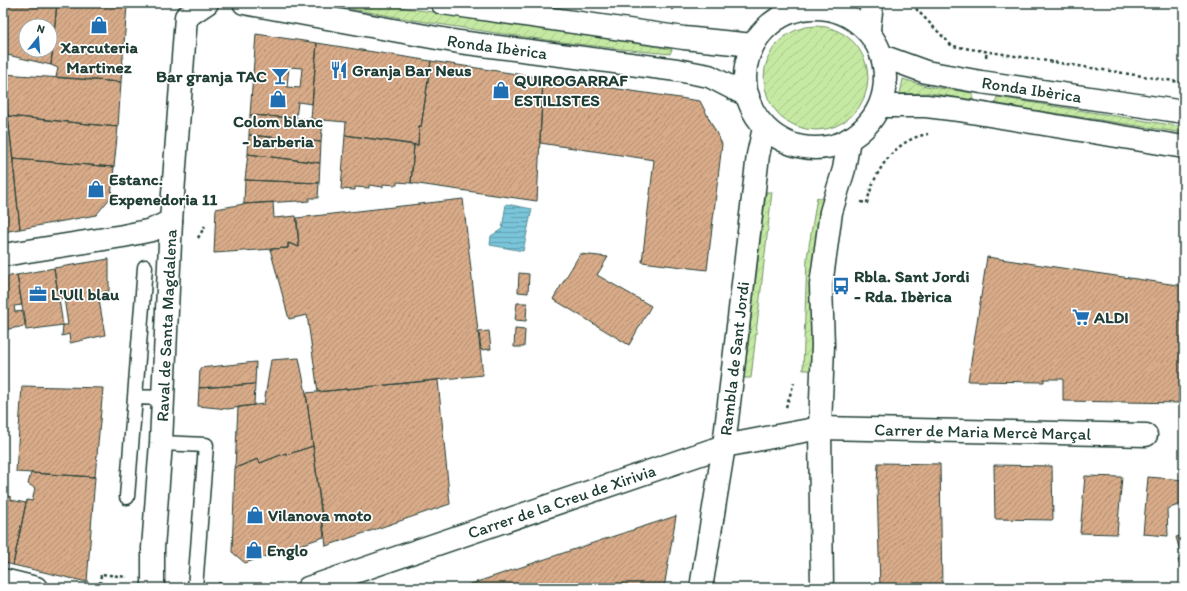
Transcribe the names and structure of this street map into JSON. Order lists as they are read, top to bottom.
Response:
{
  "streets": {
    "street": [
      "Ronda Ibèrica",
      "Raval de Santa Magdalena",
      "Rambla de Sant Jordi",
      "Carrer de Maria Mercè Marçal",
      "Carrer de la Creu de Xirivia"
    ]
  },
  "crossings": [
    ["Ronda Ibèrica", "Rambla de Sant Jordi"],
    ["Rambla de Sant Jordi", "Carrer de la Creu de Xirivia"],
    ["Carrer de Maria Mercè Marçal", "Carrer de la Creu de Xirivia"]
  ],
  "places": {
    "shop": [
      "Xarcuteria Martinez",
      "QUIROGARRAF ESTILISTES",
      "Colom blanc - barberia",
      "Estanc. Expenedoria 11",
      "Vilanova moto",
      "Englo"
    ],
    "restaurant": ["Granja Bar Neus"],
    "bar": ["Bar granja TAC"],
    "bus stop": ["Rbla. Sant Jordi - Rda. Ibèrica"],
    "office": ["L'Ull blau"],
    "supermarket": ["ALDI"]
  },
  "north": "top"
}
